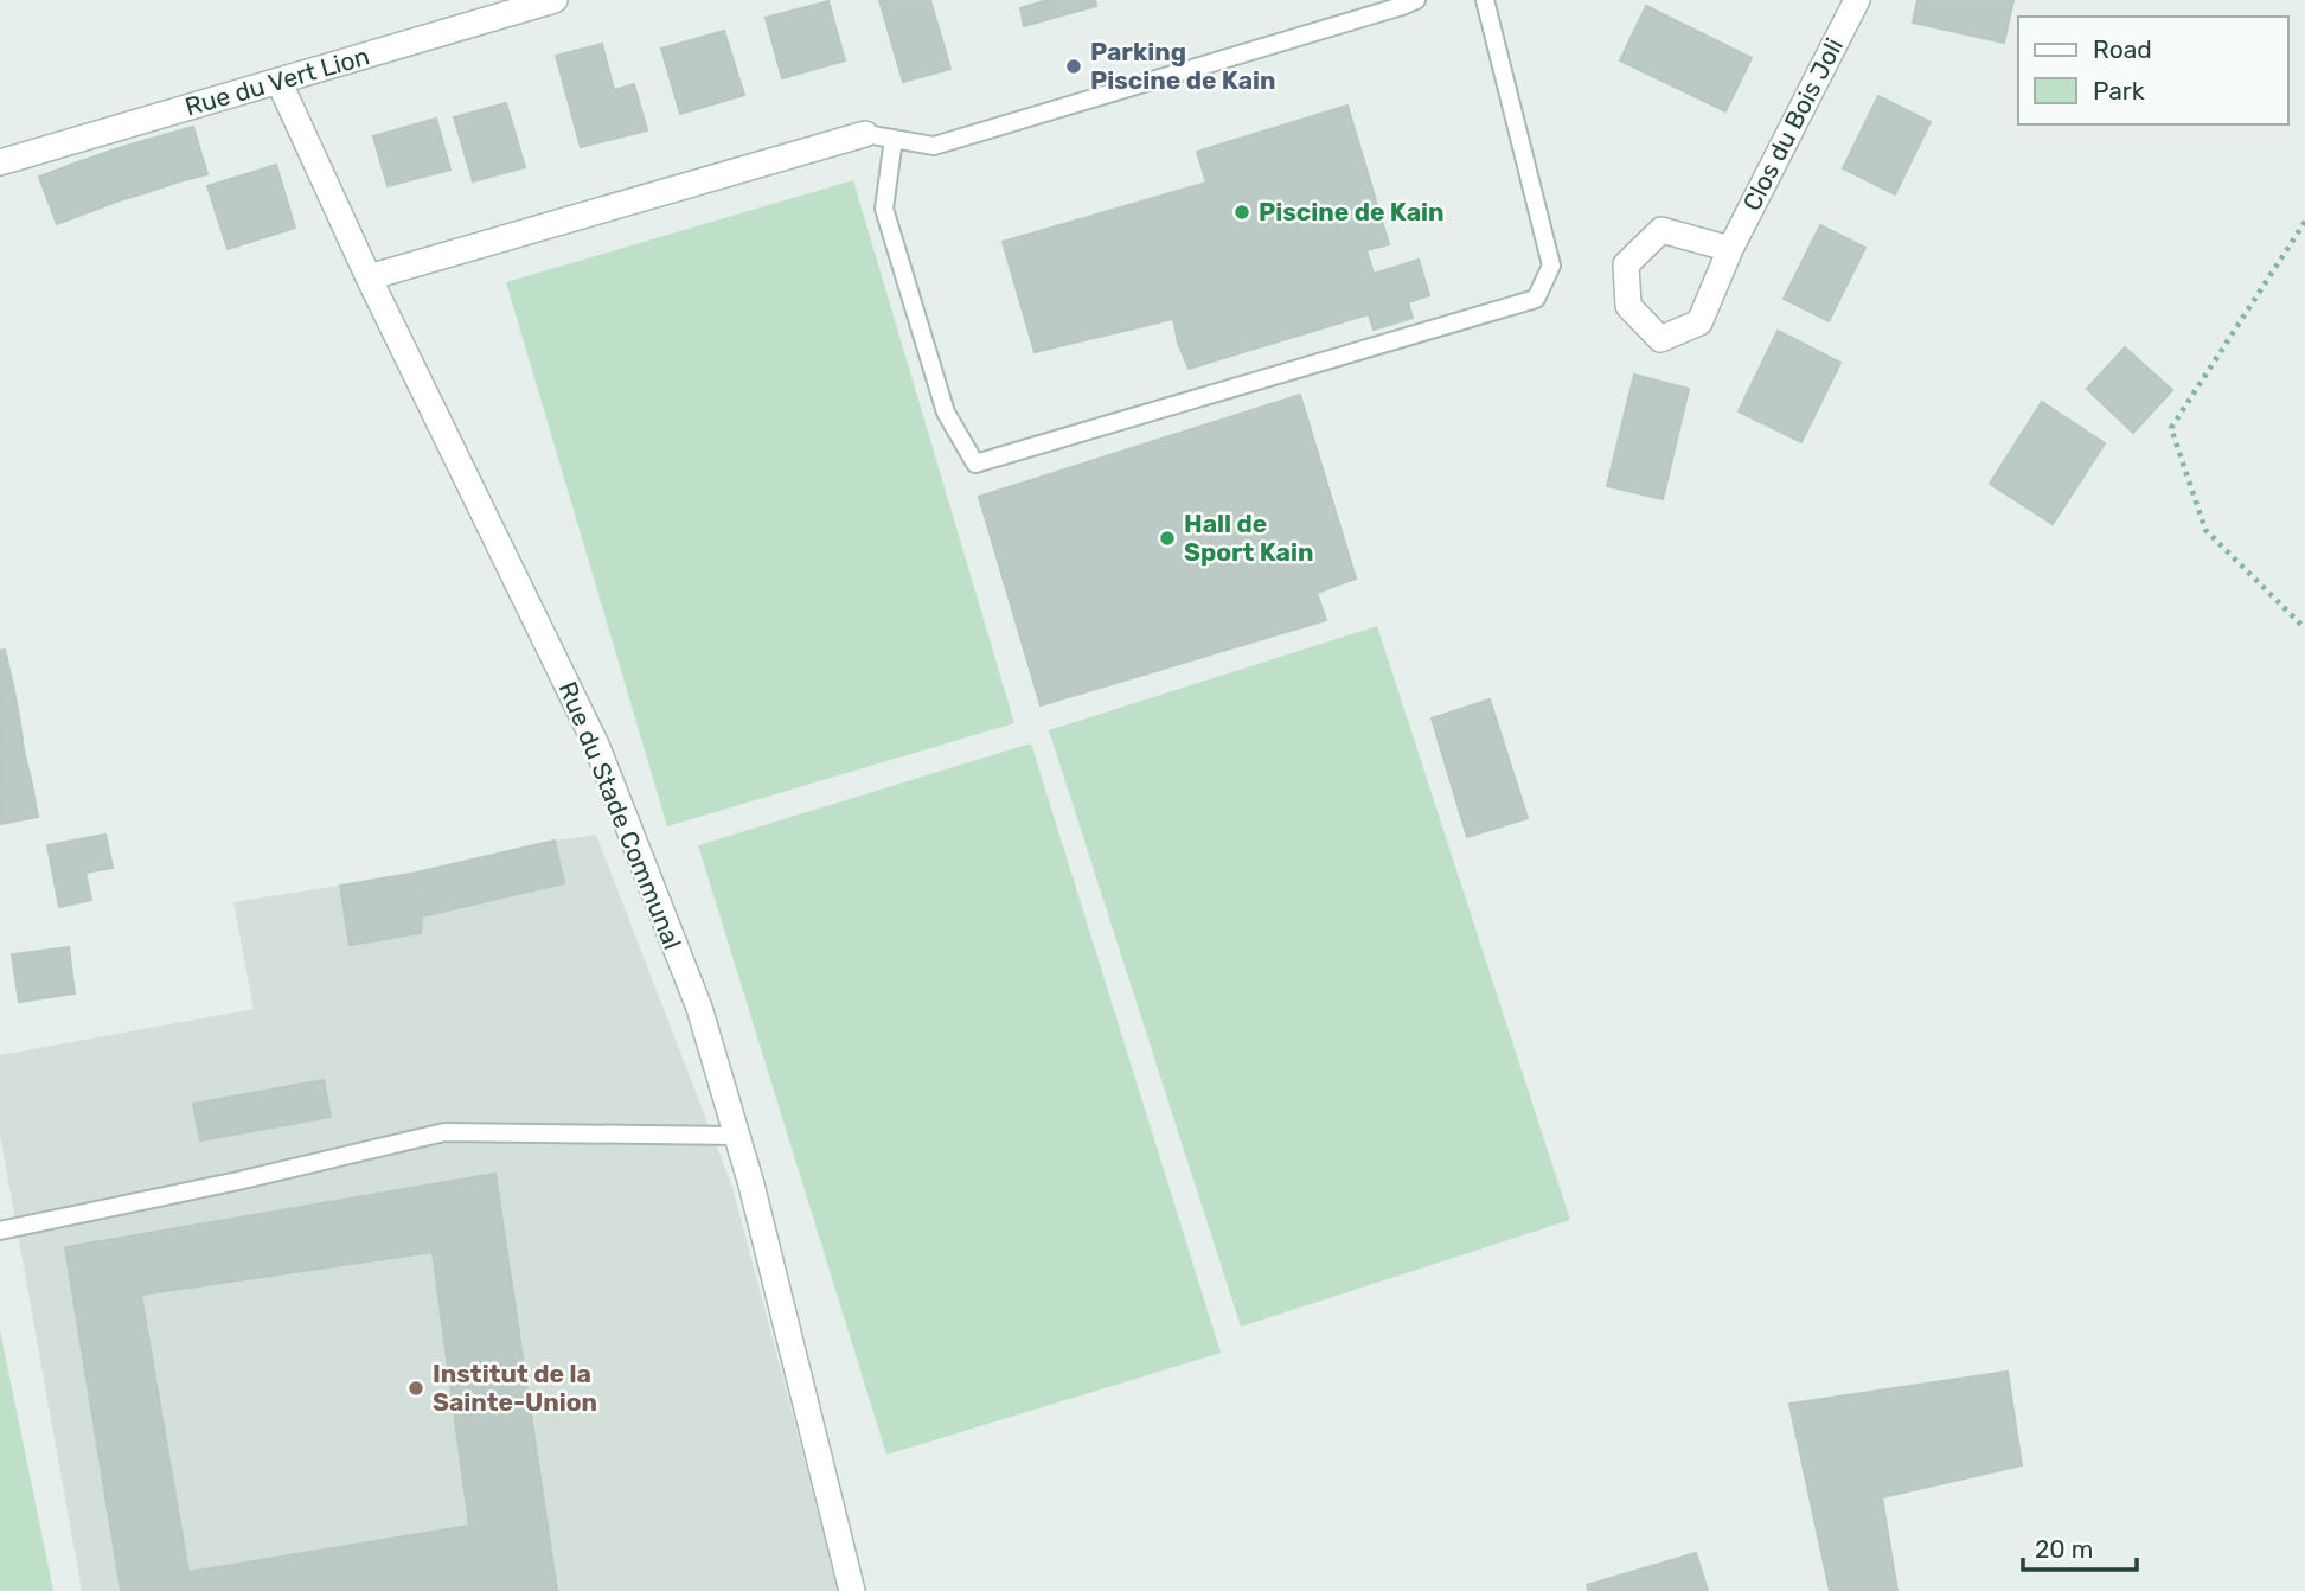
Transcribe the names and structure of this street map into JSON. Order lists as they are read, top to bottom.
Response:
{
  "streets": {
    "street": ["Rue du Vert Lion", "Clos du Bois Joli", "Rue du Stade Communal"]
  },
  "crossings": [
    ["Rue du Vert Lion", "Rue du Stade Communal"]
  ],
  "places": [
    "Parking Piscine de Kain",
    "Piscine de Kain",
    "Hall de Sport Kain",
    "Institut de la Sainte-Union"
  ],
  "legend": ["Road", "Park"],
  "scale_bar": "20 m"
}
